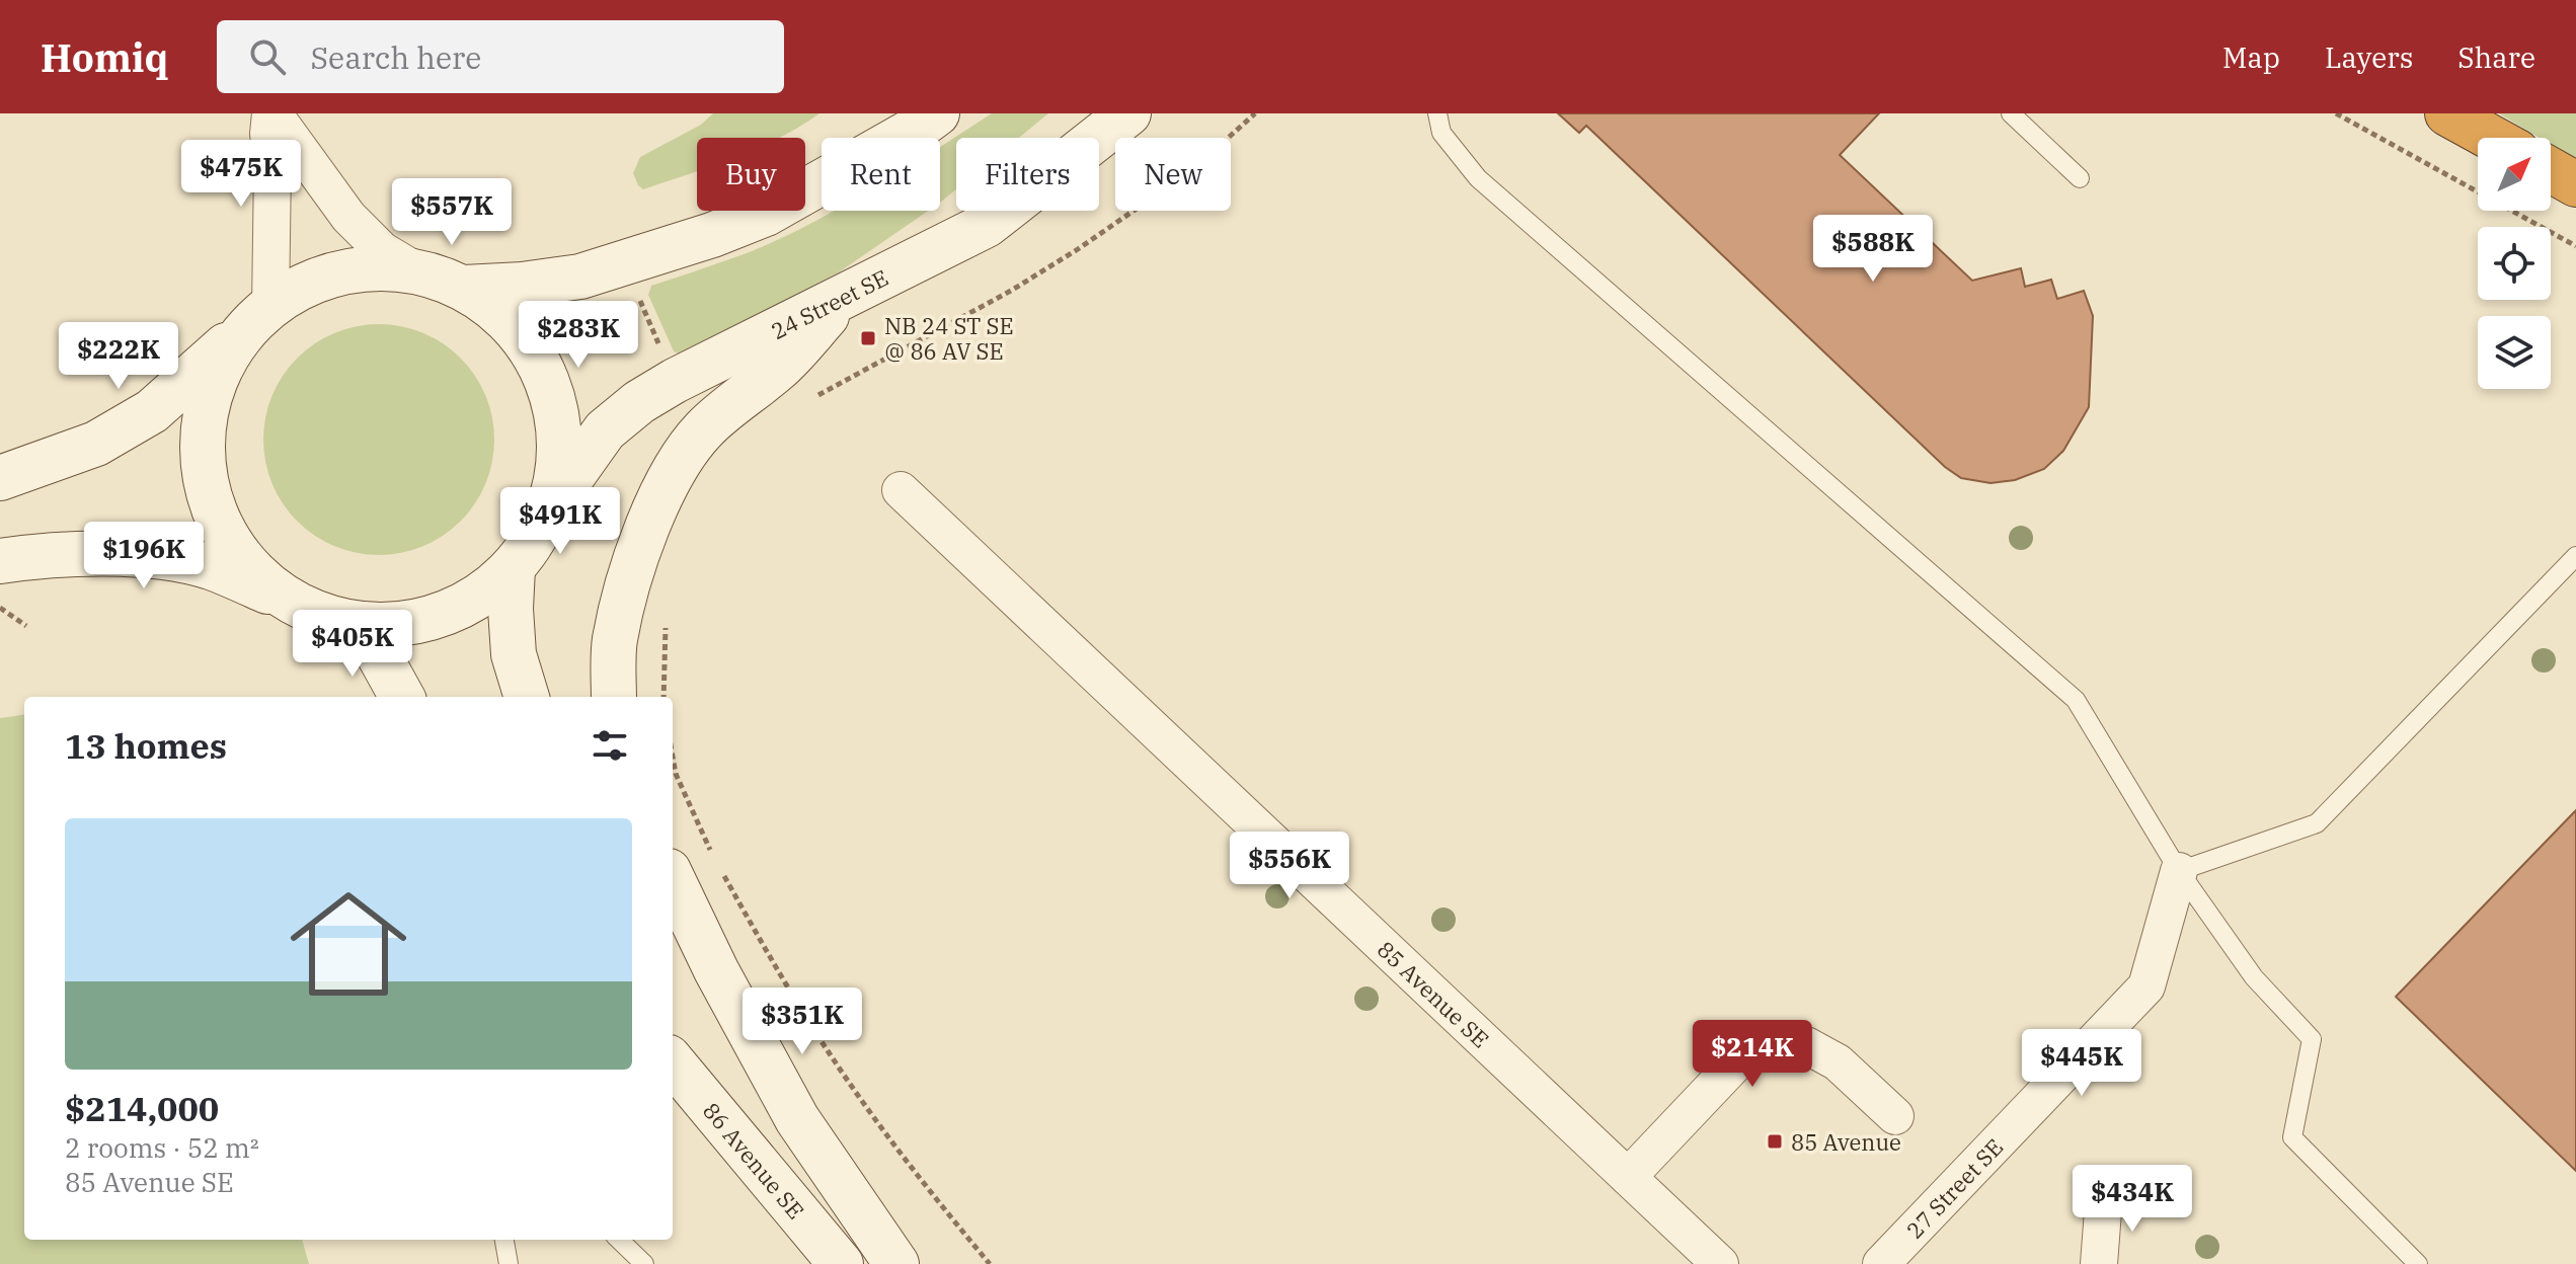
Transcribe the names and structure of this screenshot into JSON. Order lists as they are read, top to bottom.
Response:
{
  "streets": {
    "main road": ["24 Street SE", "86 Avenue SE"],
    "street": ["85 Avenue SE", "27 Street SE"]
  },
  "places": {
    "transit": ["NB 24 ST SE @ 86 AV SE", "85 Avenue"]
  },
  "north": "top right",
  "page": {
    "header": "Homiq",
    "search": "Search here",
    "nav": ["Map", "Layers", "Share"],
    "chip": [
      "Buy",
      "Rent",
      "Filters",
      "New"
    ],
    "price": [
      "$475K",
      "$557K",
      "$588K",
      "$283K",
      "$222K",
      "$491K",
      "$196K",
      "$405K",
      "$556K",
      "$351K",
      "$214K",
      "$445K",
      "$434K"
    ],
    "heading": "13 homes",
    "list": [
      {
        "name": "$214,000",
        "note": "2 rooms · 52 m² · 85 Avenue SE"
      }
    ]
  }
}
